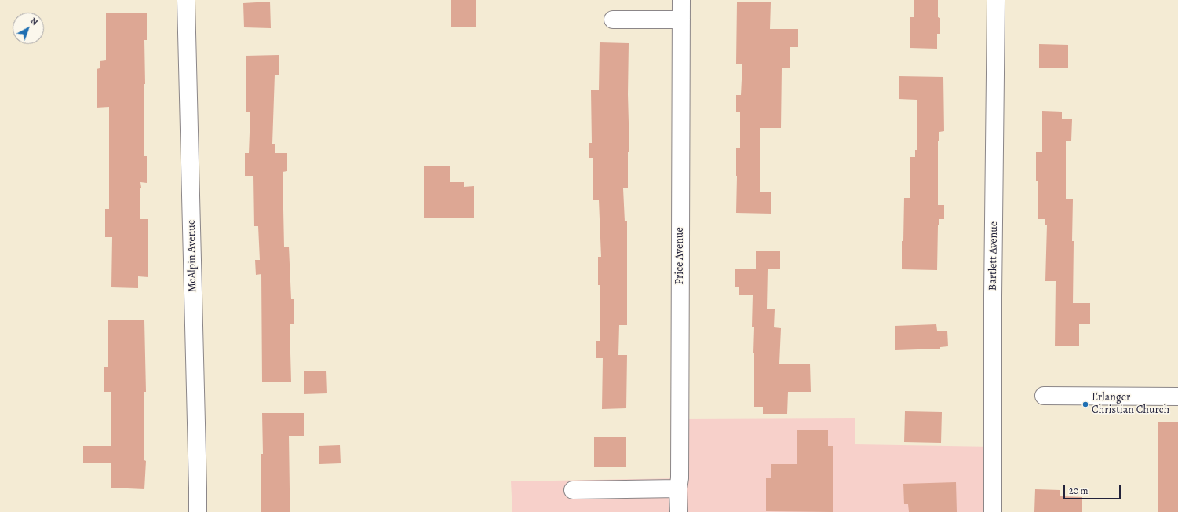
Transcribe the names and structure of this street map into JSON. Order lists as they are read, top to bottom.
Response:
{
  "streets": {
    "street": ["McAlpin Avenue", "Price Avenue", "Bartlett Avenue"]
  },
  "places": ["Erlanger Christian Church"],
  "scale_bar": "20 m",
  "north": "top right"
}
